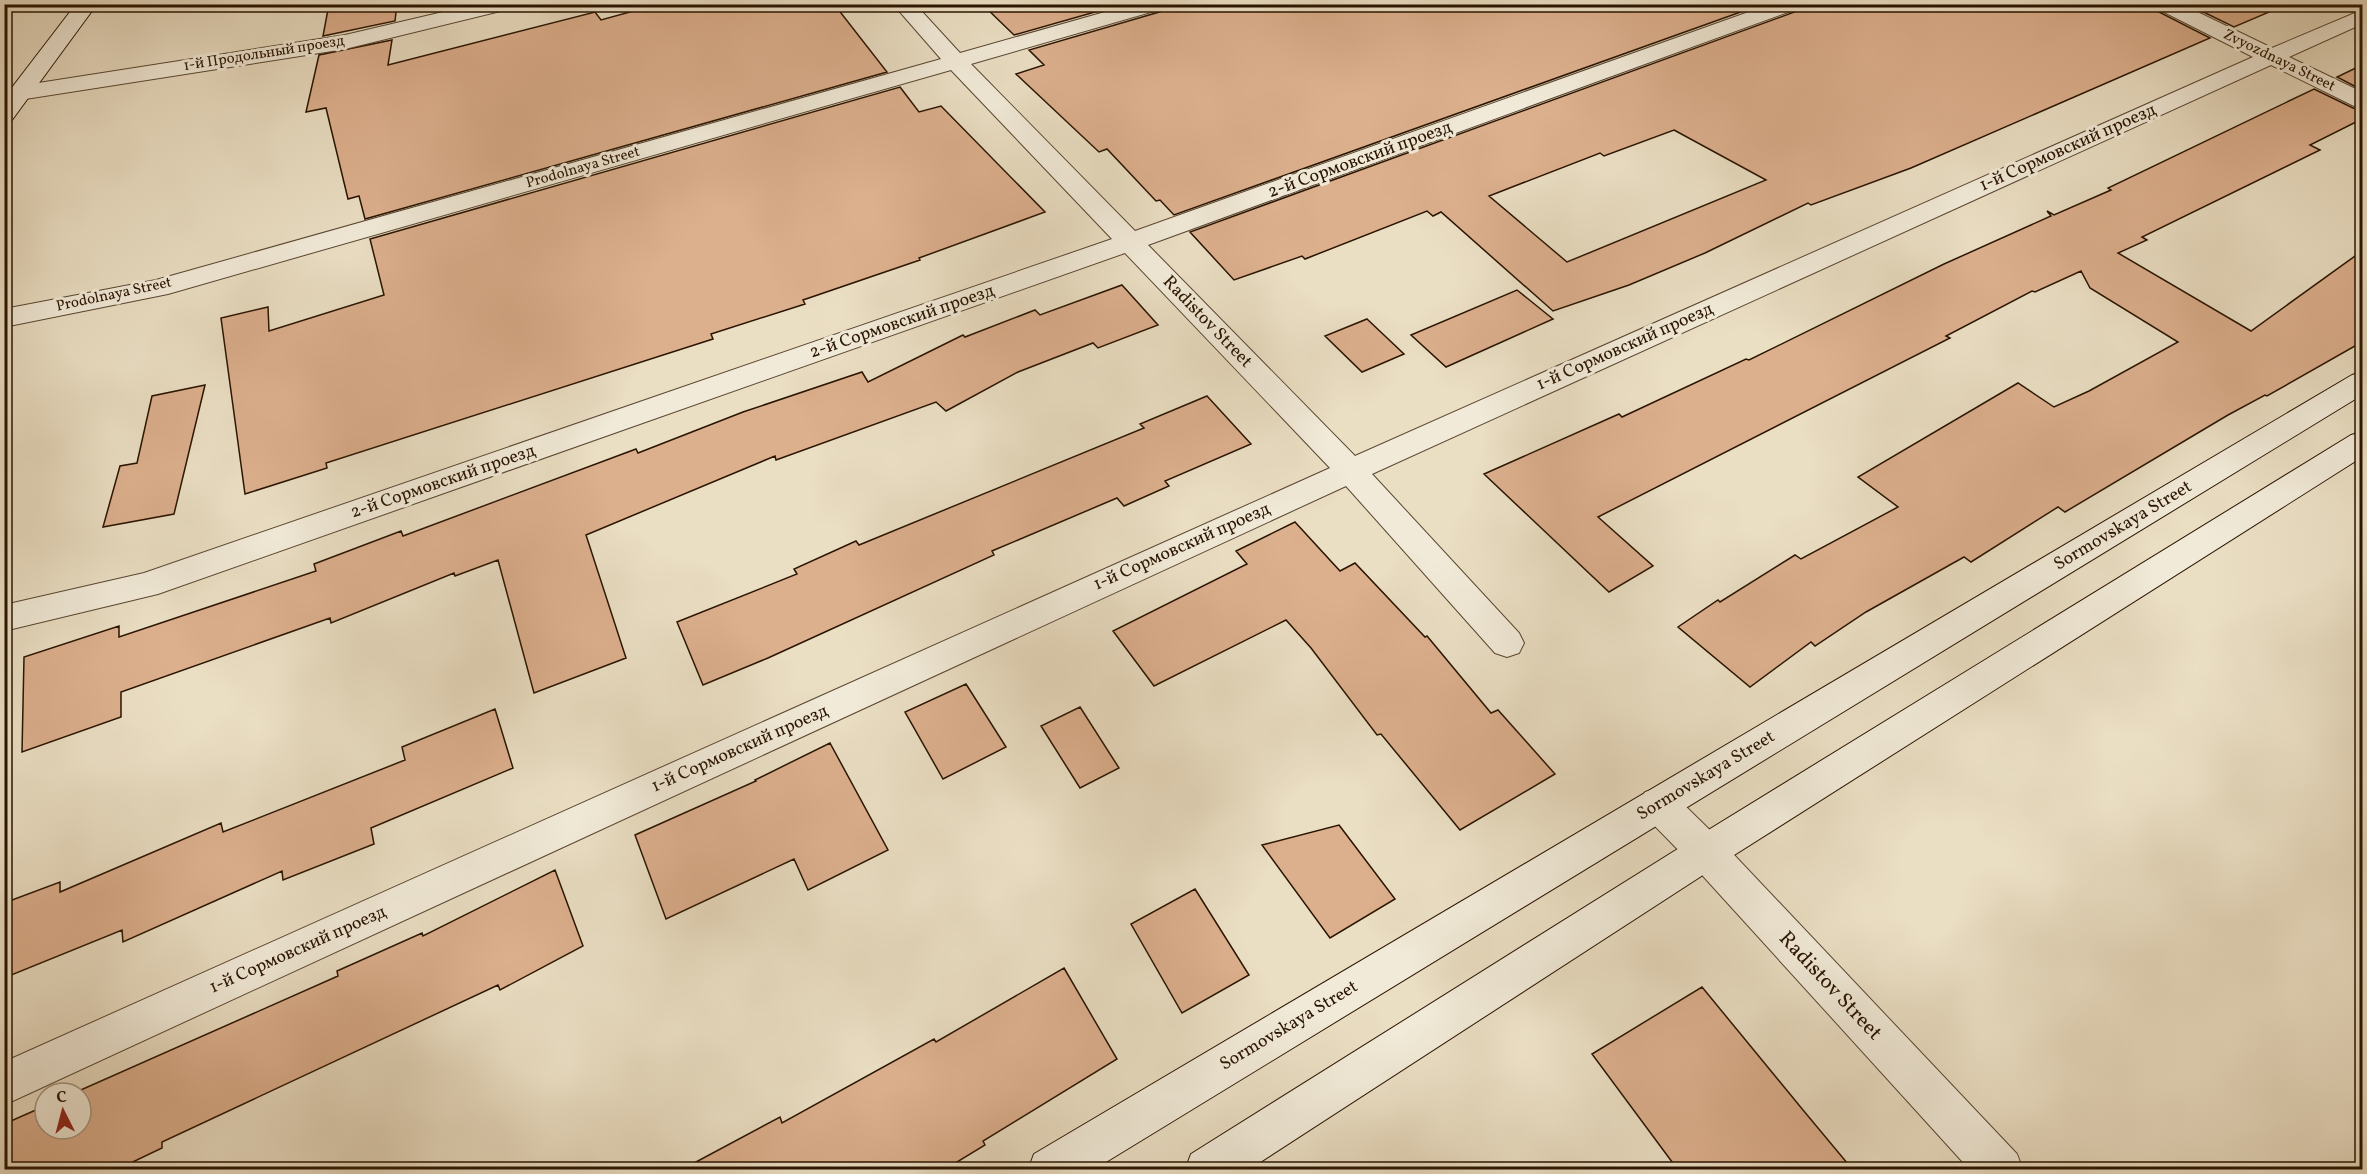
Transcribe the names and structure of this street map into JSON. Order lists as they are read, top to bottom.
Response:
{
  "streets": {
    "street": [
      "1-й Продольный проезд",
      "Zvyozdnaya Street",
      "1-й Сормовский проезд",
      "2-й Сормовский проезд",
      "Prodolnaya Street",
      "Radistov Street",
      "Sormovskaya Street"
    ]
  },
  "crossings": [
    ["Zvyozdnaya Street", "1-й Сормовский проезд"],
    ["1-й Сормовский проезд", "Radistov Street"],
    ["2-й Сормовский проезд", "Radistov Street"],
    ["Prodolnaya Street", "Radistov Street"],
    ["Radistov Street", "Sormovskaya Street"]
  ],
  "north": "top"
}
